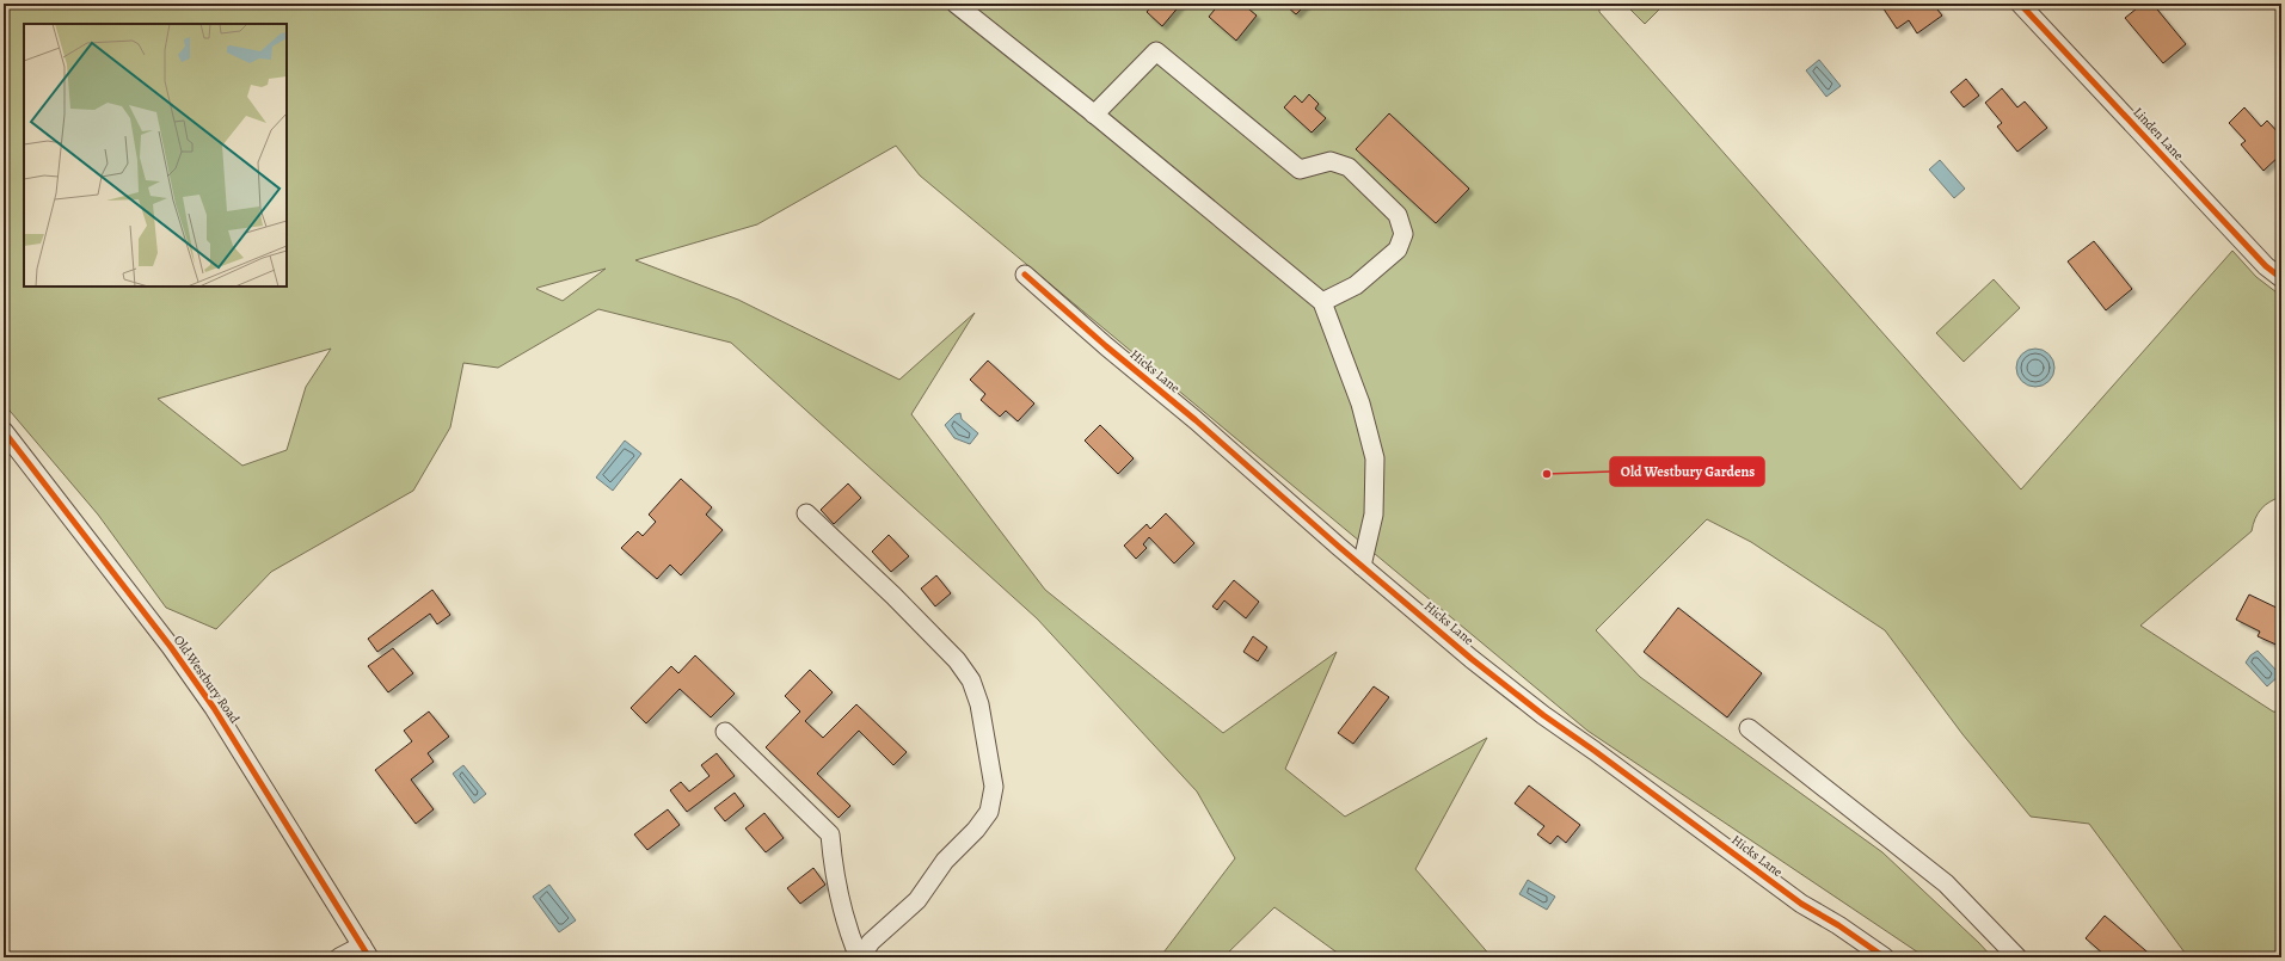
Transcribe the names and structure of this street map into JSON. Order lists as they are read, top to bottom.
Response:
{
  "streets": {
    "street": ["Linden Lane", "Hicks Lane", "Old Westbury Road"]
  },
  "places": ["Old Westbury Gardens"]
}
